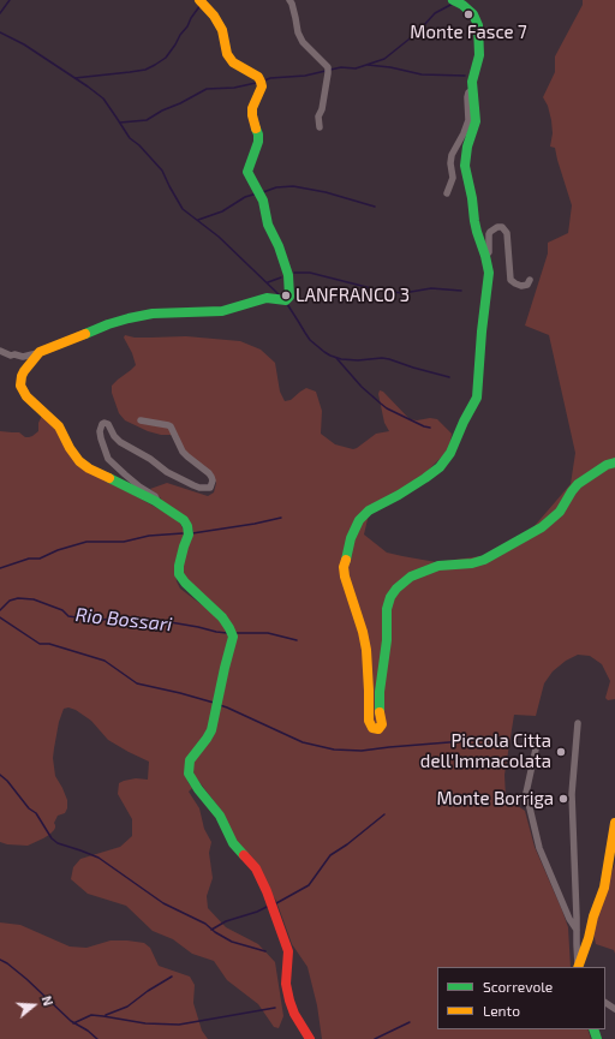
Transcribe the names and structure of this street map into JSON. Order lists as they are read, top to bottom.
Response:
{
  "water": ["Rio Bossari"],
  "places": [
    "Monte Fasce 7",
    "LANFRANCO 3",
    "Piccola Citta dell'Immacolata",
    "Monte Borriga"
  ],
  "legend": ["Scorrevole", "Lento"],
  "north": "right"
}
